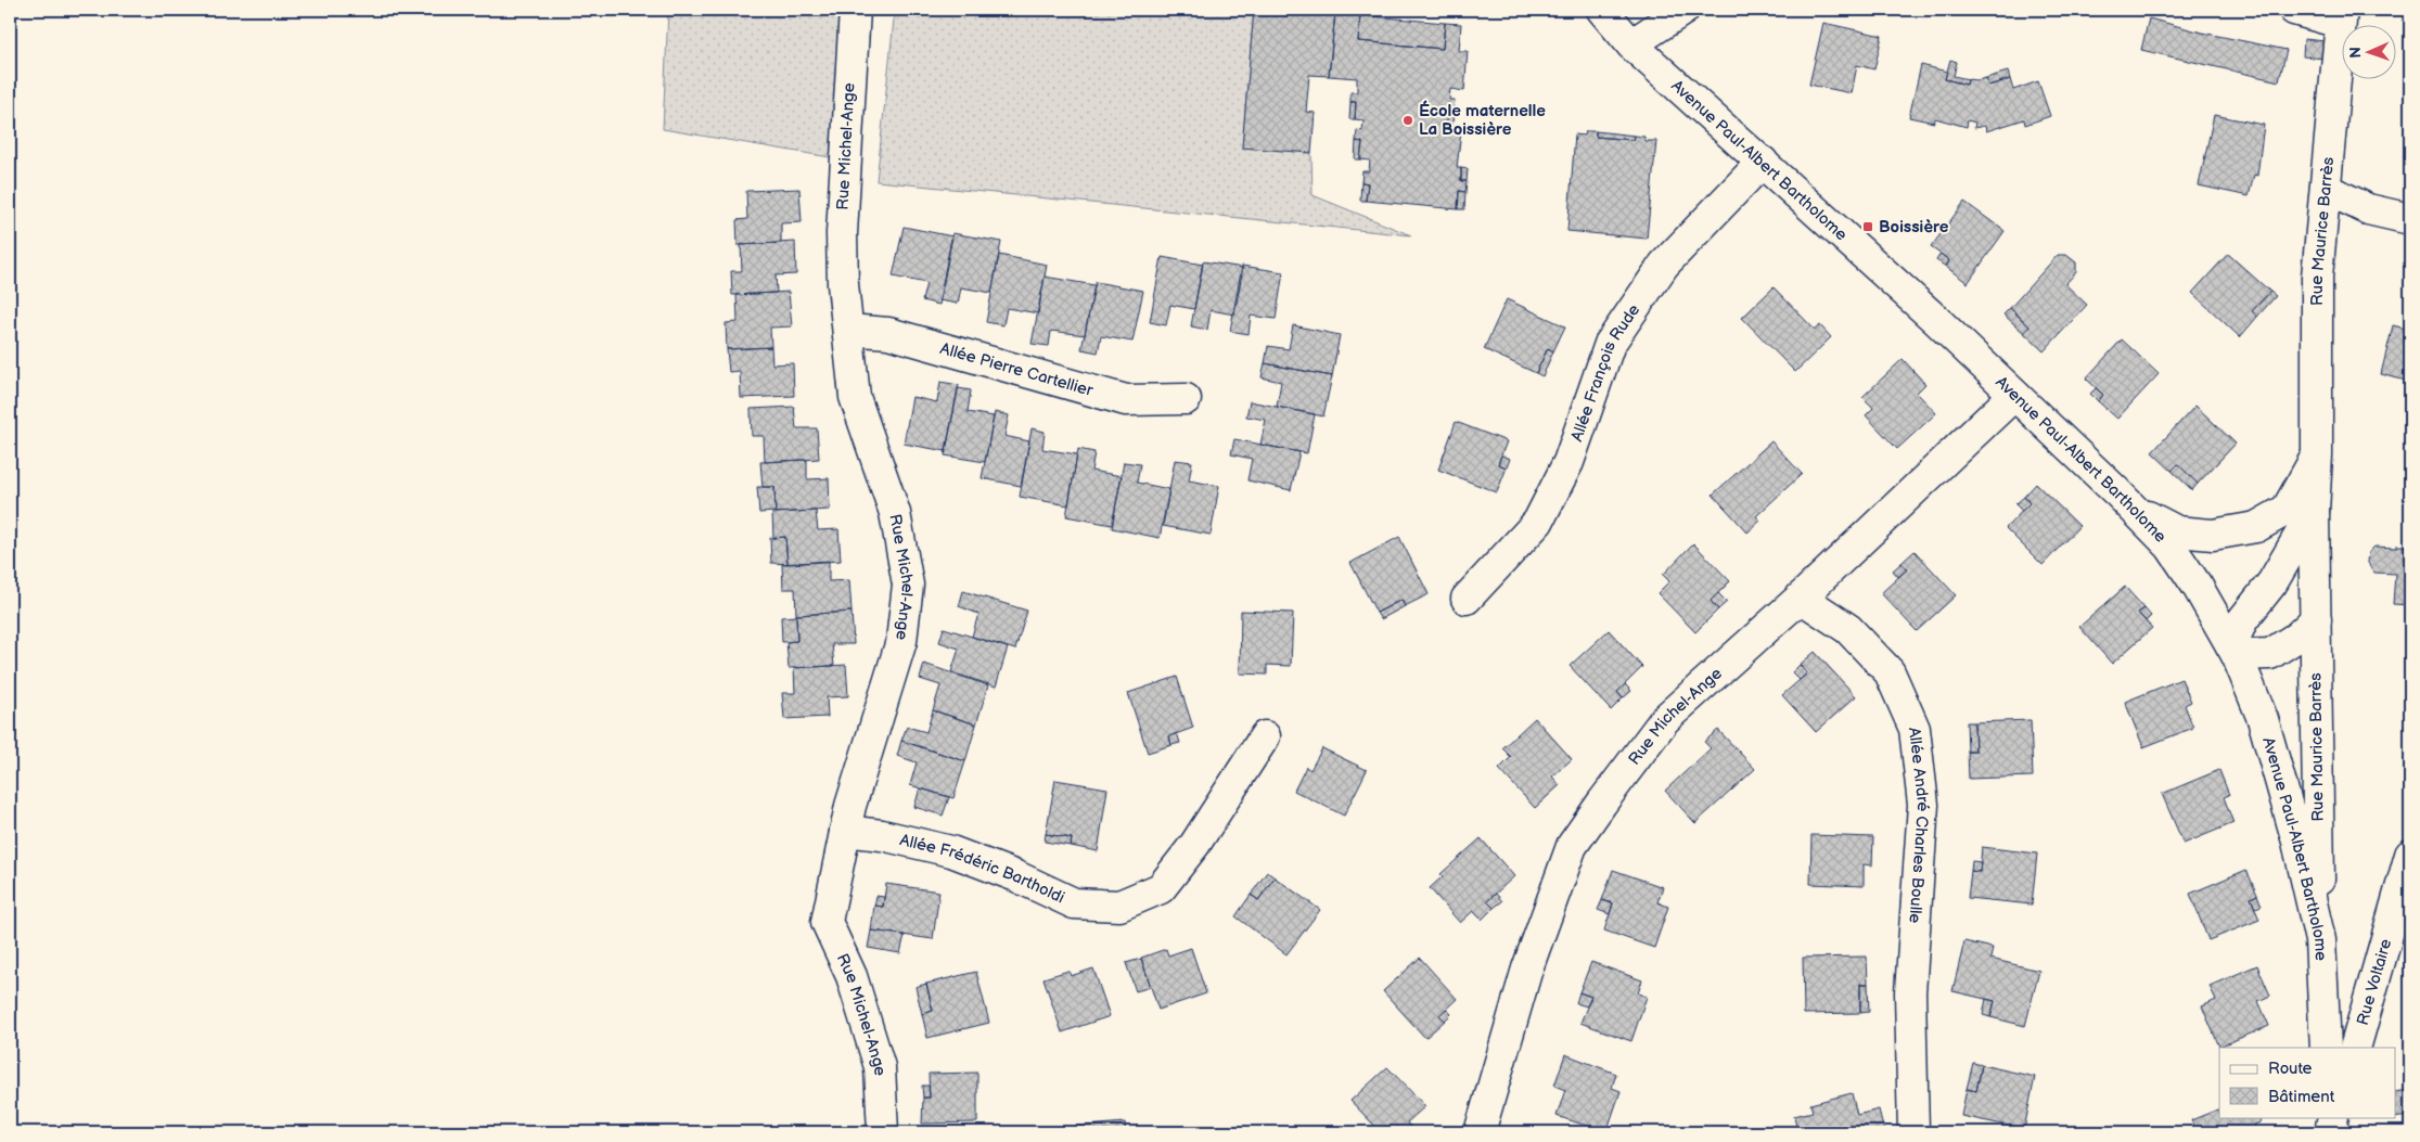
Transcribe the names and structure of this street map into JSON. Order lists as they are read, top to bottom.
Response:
{
  "streets": {
    "street": [
      "Rue Michel-Ange",
      "Avenue Paul-Albert Bartholome",
      "Rue Maurice Barrès",
      "Allée Pierre Cartellier",
      "Allée François Rude",
      "Allée André Charles Boulle",
      "Allée Frédéric Bartholdi",
      "Rue Voltaire"
    ]
  },
  "crossings": [
    ["Rue Michel-Ange", "Avenue Paul-Albert Bartholome"],
    ["Rue Michel-Ange", "Allée Pierre Cartellier"],
    ["Rue Michel-Ange", "Allée André Charles Boulle"],
    ["Rue Michel-Ange", "Allée Frédéric Bartholdi"],
    ["Avenue Paul-Albert Bartholome", "Rue Maurice Barrès"],
    ["Avenue Paul-Albert Bartholome", "Allée François Rude"]
  ],
  "places": {
    "other": ["École maternelle La Boissière"],
    "transit": ["Boissière"]
  },
  "legend": ["Route", "Bâtiment"],
  "north": "left"
}
